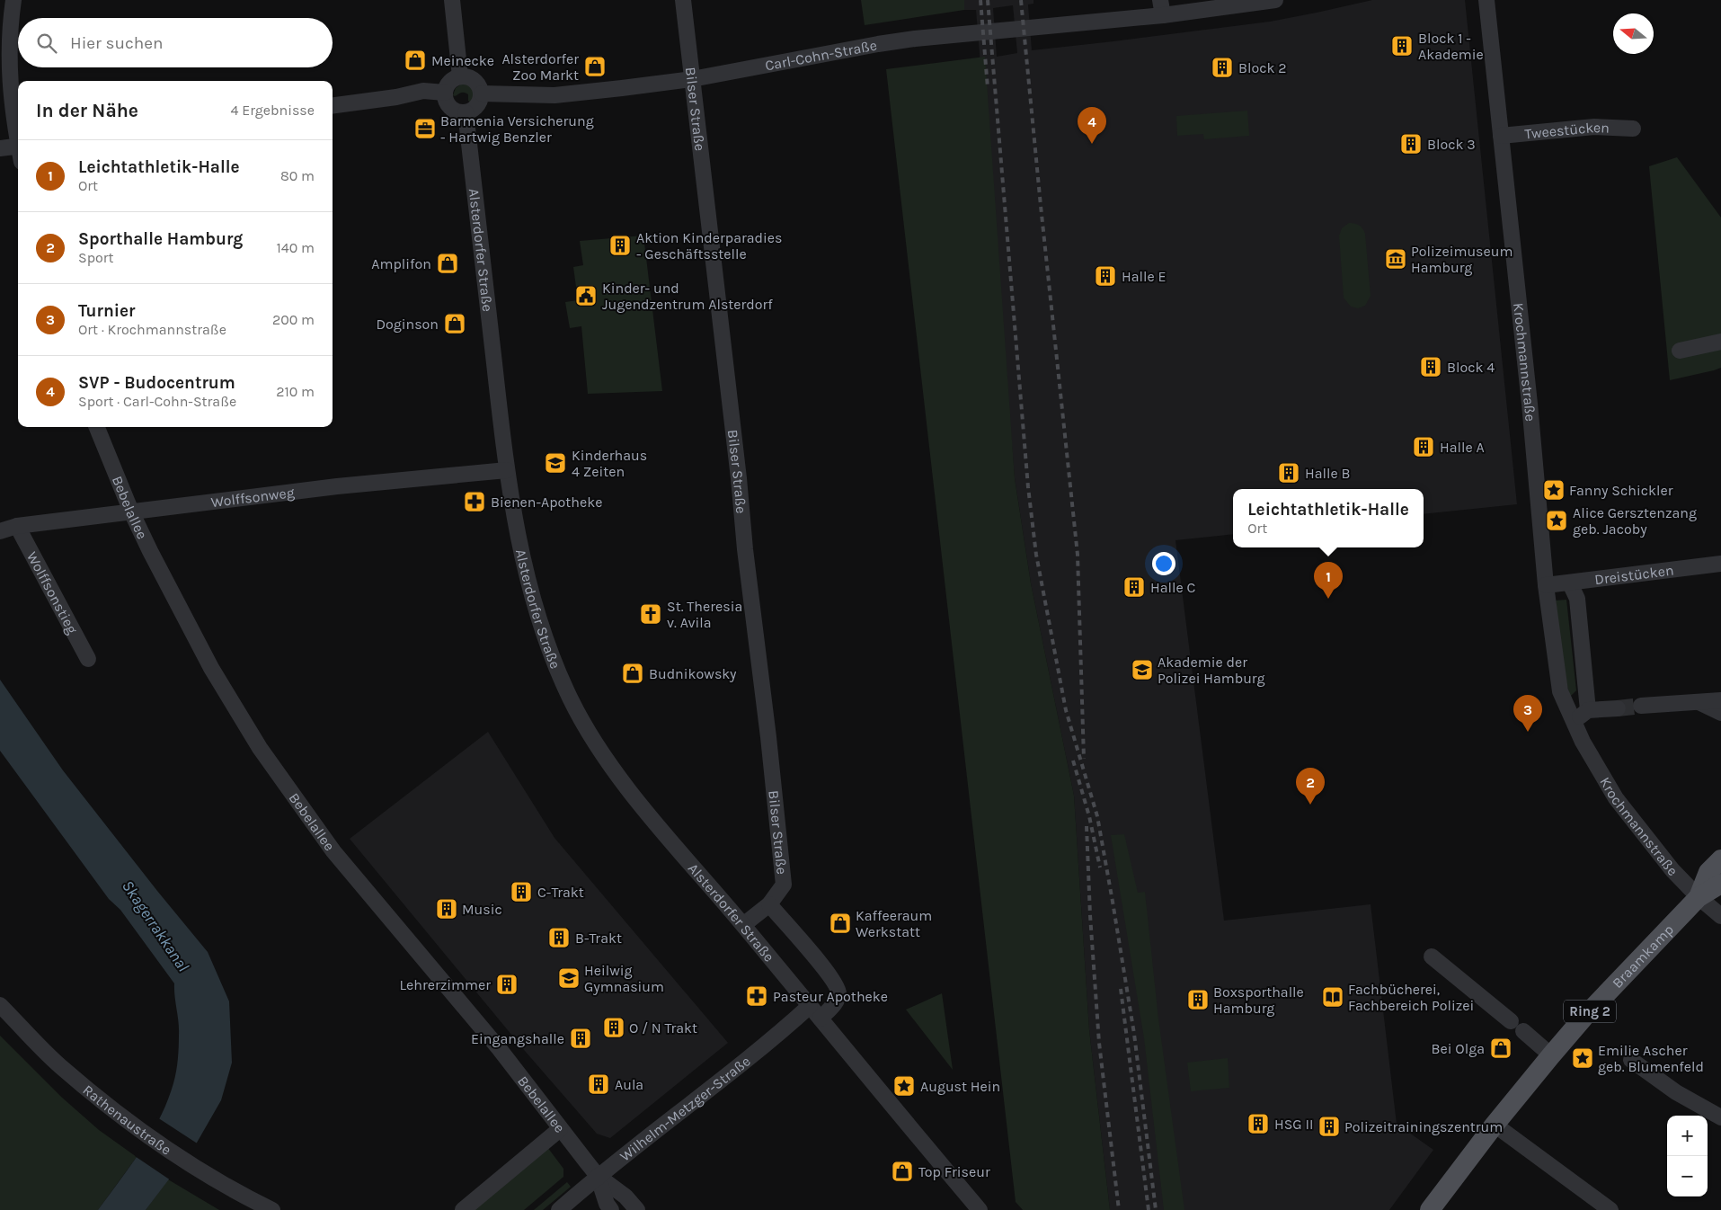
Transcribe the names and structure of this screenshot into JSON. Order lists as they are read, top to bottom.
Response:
{
  "streets": {
    "main road": ["Braamkamp", "Ring 2"],
    "street": [
      "Carl-Cohn-Straße",
      "Bilser Straße",
      "Tweestücken",
      "Alsterdorfer Straße",
      "Krochmannstraße",
      "Wolffsonweg",
      "Bebelallee",
      "Dreistücken",
      "Wolffsonstieg",
      "Wilhelm-Metzger-Straße",
      "Rathenaustraße"
    ]
  },
  "crossings": [
    ["Carl-Cohn-Straße", "Bilser Straße"],
    ["Carl-Cohn-Straße", "Alsterdorfer Straße"],
    ["Bilser Straße", "Alsterdorfer Straße"],
    ["Tweestücken", "Krochmannstraße"],
    ["Alsterdorfer Straße", "Wolffsonweg"],
    ["Alsterdorfer Straße", "Wilhelm-Metzger-Straße"],
    ["Krochmannstraße", "Dreistücken"],
    ["Krochmannstraße", "Braamkamp"],
    ["Wolffsonweg", "Bebelallee"],
    ["Wolffsonweg", "Wolffsonstieg"],
    ["Bebelallee", "Wilhelm-Metzger-Straße"]
  ],
  "water": ["Skagerrakkanal"],
  "places": {
    "building": [
      "Block 1 - Akademie",
      "Block 2",
      "Block 3",
      "Aktion Kinderparadies - Geschäftsstelle",
      "Halle E",
      "Block 4",
      "Halle A",
      "Halle B",
      "Halle C",
      "C-Trakt",
      "Music",
      "B-Trakt",
      "Lehrerzimmer",
      "Boxsporthalle Hamburg",
      "O / N Trakt",
      "Eingangshalle",
      "Aula",
      "HSG II",
      "Polizeitrainingszentrum"
    ],
    "shop": [
      "Meinecke",
      "Alsterdorfer Zoo Markt",
      "Amplifon",
      "Doginson",
      "Budnikowsky",
      "Kaffeeraum Werkstatt",
      "Bei Olga",
      "Top Friseur"
    ],
    "office": ["Barmenia Versicherung - Hartwig Benzler"],
    "museum": ["Polizeimuseum Hamburg"],
    "public building": ["Kinder- und Jugendzentrum Alsterdorf"],
    "school or university": ["Kinderhaus 4 Zeiten", "Akademie der Polizei Hamburg", "Heilwig Gymnasium"],
    "place": [
      "Fanny Schickler",
      "Alice Gersztenzang geb. Jacoby",
      "Emilie Ascher geb. Blumenfeld",
      "August Hein"
    ],
    "pharmacy": ["Bienen-Apotheke", "Pasteur Apotheke"],
    "church": ["St. Theresia v. Avila"],
    "library": ["Fachbücherei, Fachbereich Polizei"]
  },
  "north": "left",
  "page": {
    "search": "Hier suchen",
    "heading": ["In der Nähe", "4 Ergebnisse"],
    "pins": [
      "4",
      "1",
      "3",
      "2"
    ],
    "list": [
      {
        "mark": "1",
        "name": "Leichtathletik-Halle",
        "note": "Ort",
        "value": "80 m"
      },
      {
        "mark": "2",
        "name": "Sporthalle Hamburg",
        "note": "Sport",
        "value": "140 m"
      },
      {
        "mark": "3",
        "name": "Turnier",
        "note": "Ort · Krochmannstraße",
        "value": "200 m"
      },
      {
        "mark": "4",
        "name": "SVP - Budocentrum",
        "note": "Sport · Carl-Cohn-Straße",
        "value": "210 m"
      }
    ],
    "popup": ["Leichtathletik-Halle", "Ort"],
    "map_buttons": ["+", "−"]
  }
}
